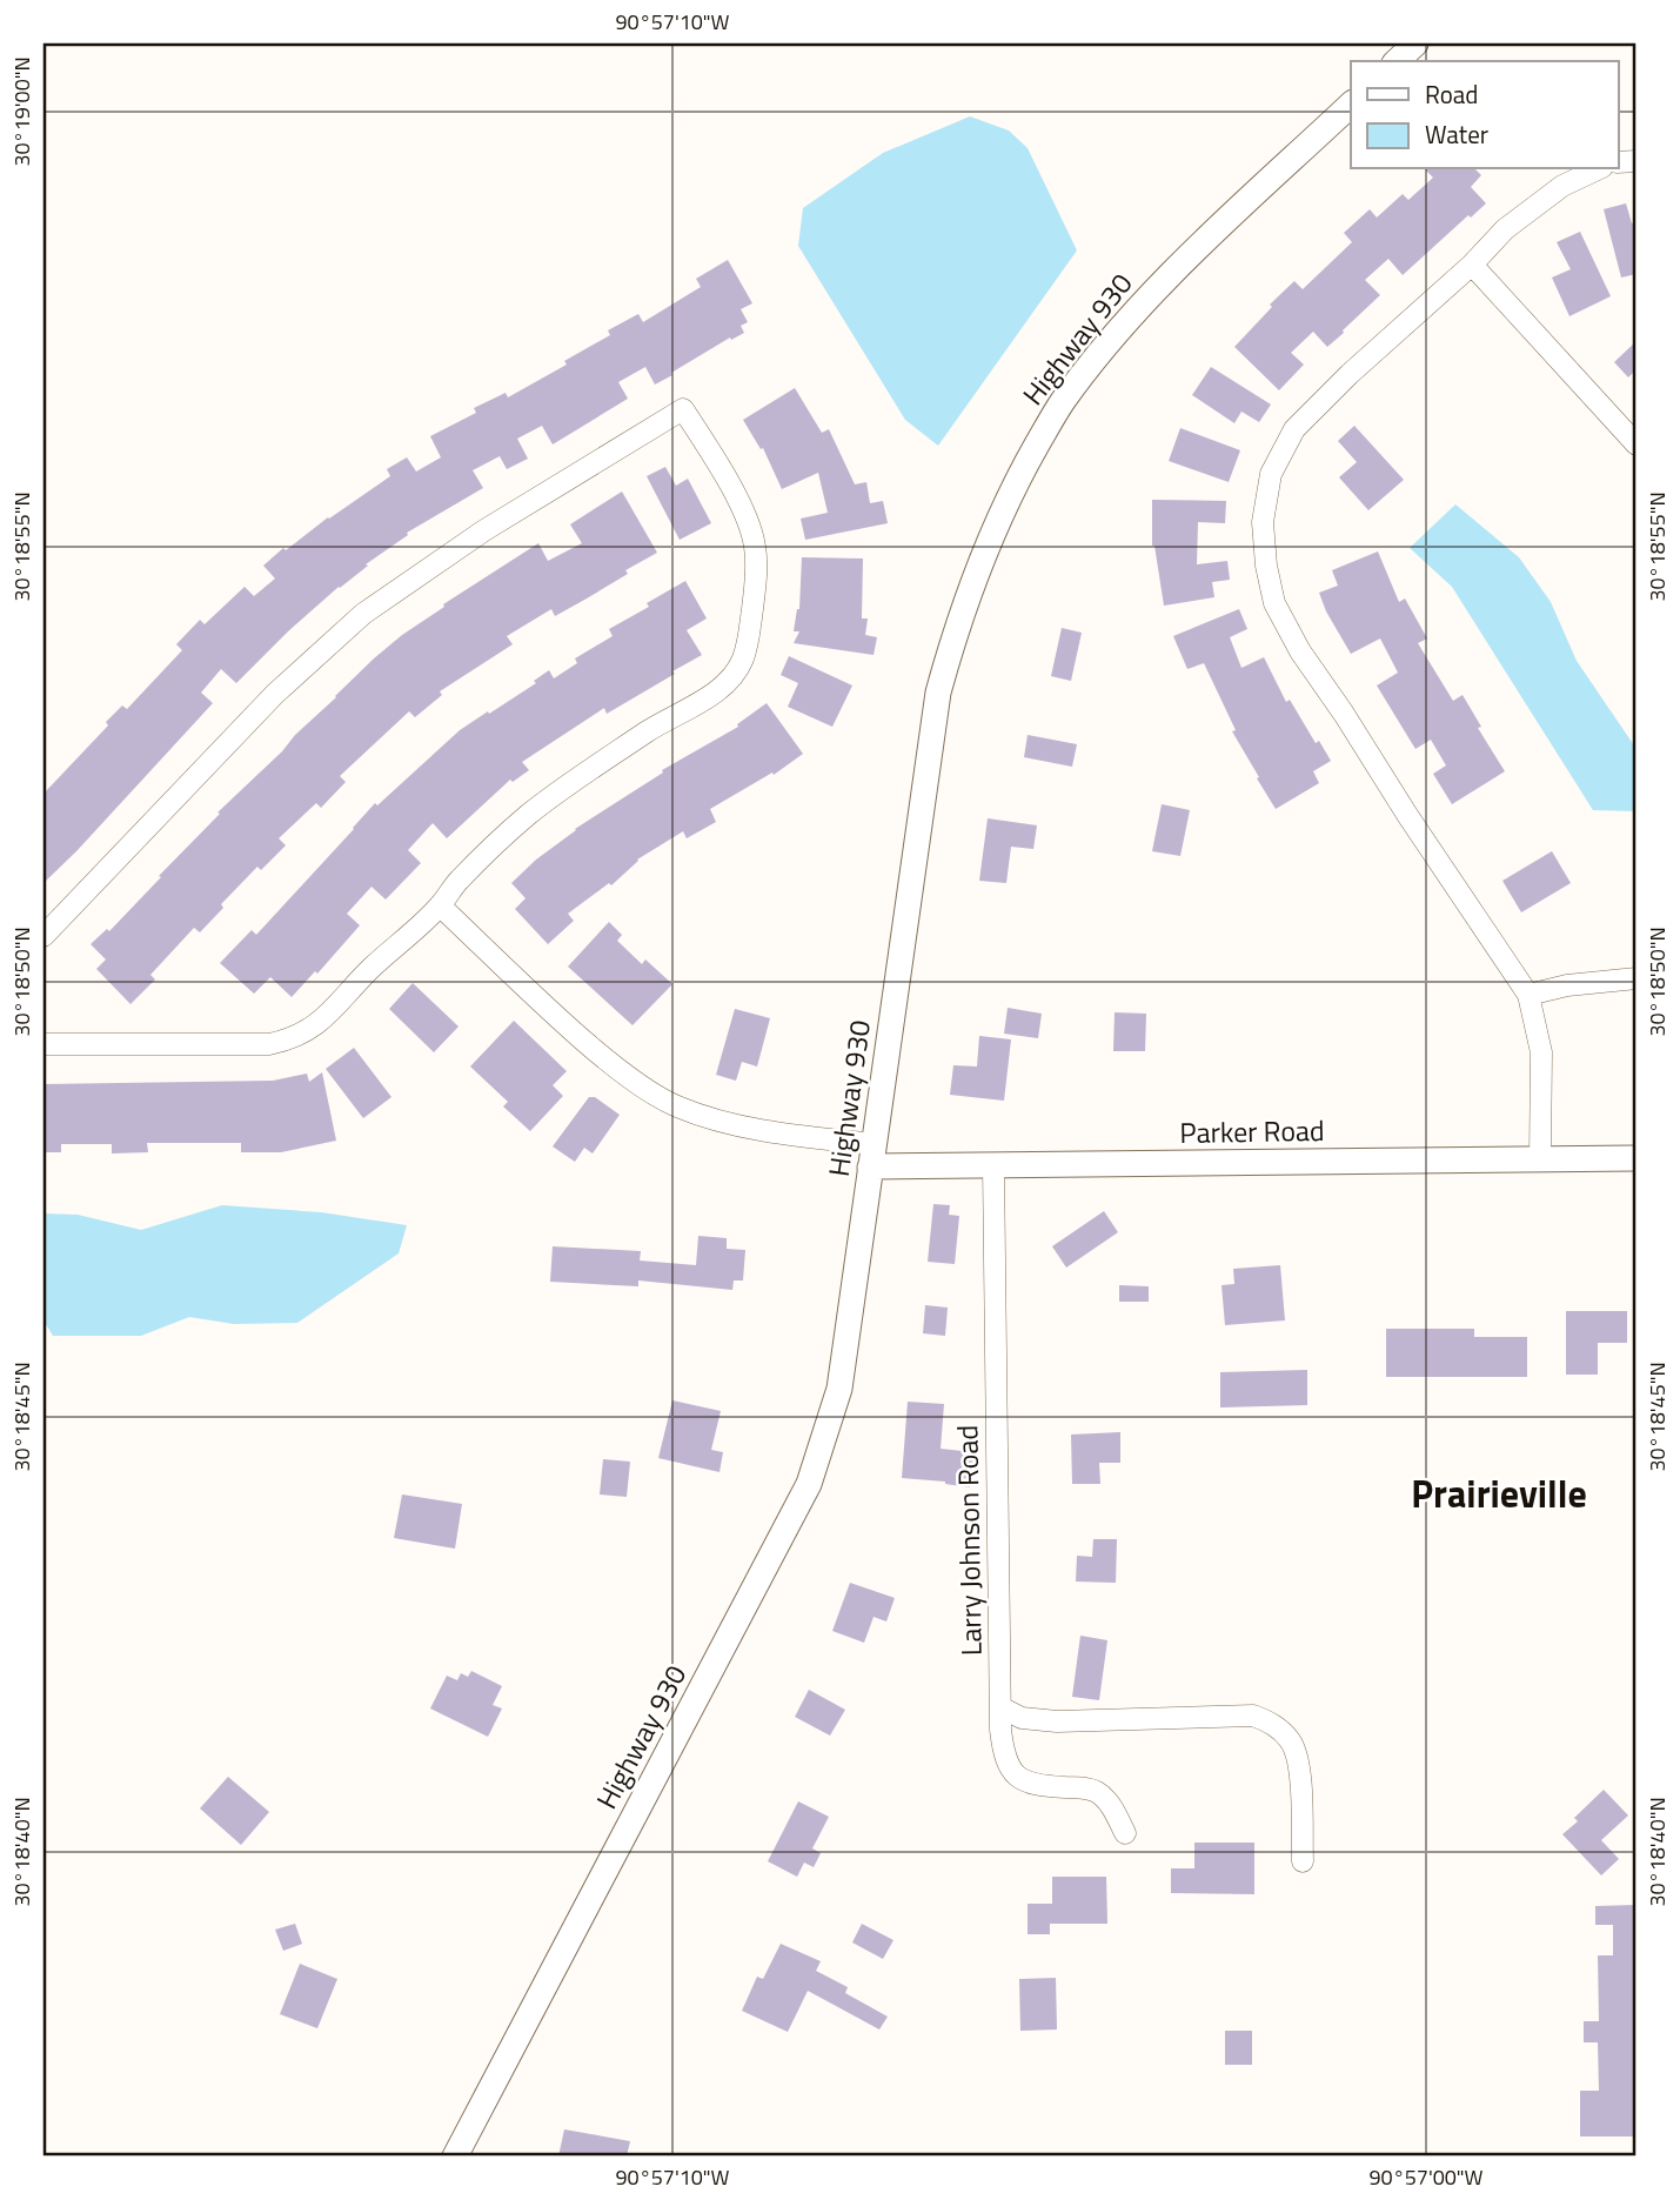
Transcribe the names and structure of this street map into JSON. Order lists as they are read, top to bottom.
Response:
{
  "streets": {
    "street": ["Highway 930", "Parker Road", "Larry Johnson Road"]
  },
  "crossings": [
    ["Highway 930", "Parker Road"],
    ["Parker Road", "Larry Johnson Road"]
  ],
  "districts": ["Prairieville"],
  "legend": ["Road", "Water"],
  "coordinates": [
    "90°57'10\"W",
    "30°19'00\"N",
    "30°18'55\"N",
    "30°18'50\"N",
    "30°18'45\"N",
    "30°18'40\"N",
    "90°57'00\"W"
  ]
}
